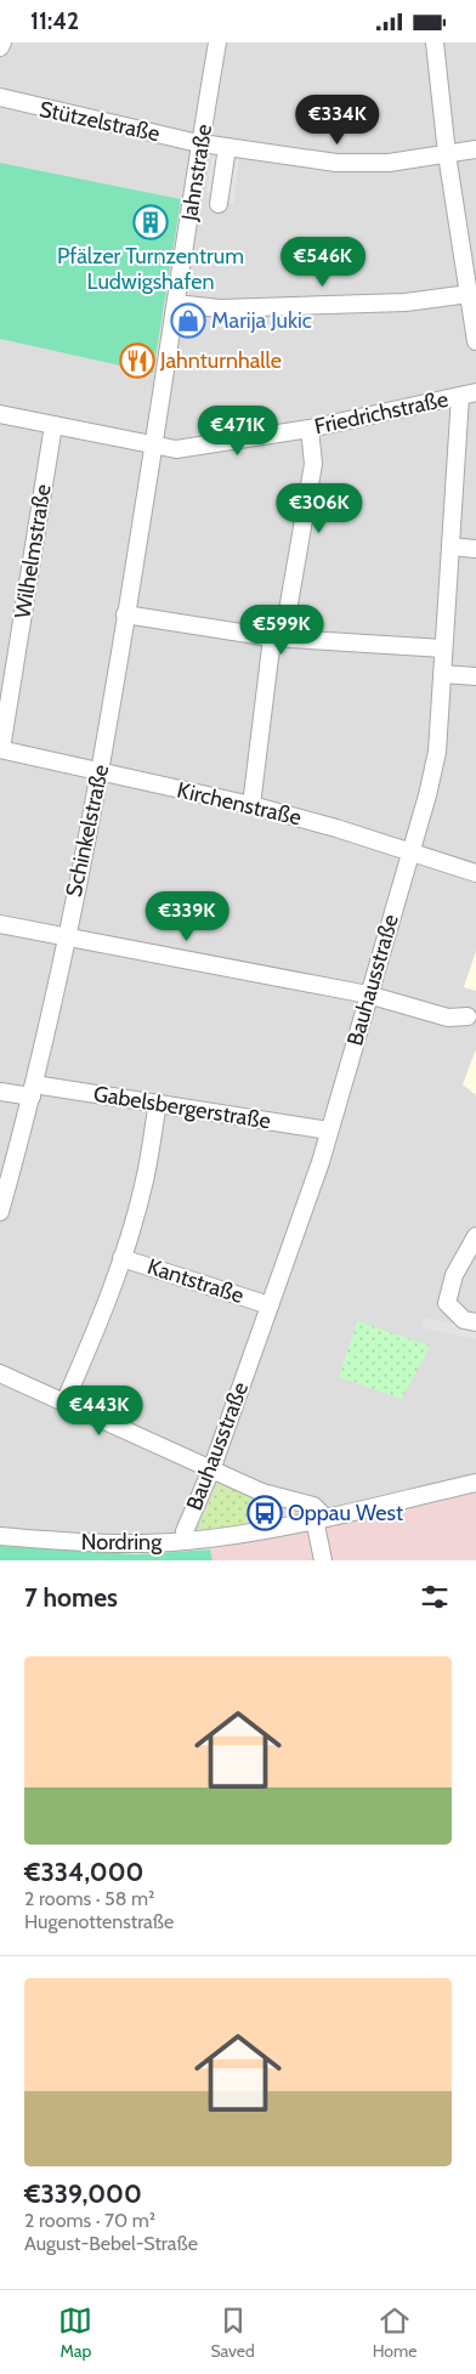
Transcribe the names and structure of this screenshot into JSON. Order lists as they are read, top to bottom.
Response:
{
  "streets": {
    "street": [
      "Stützelstraße",
      "Jahnstraße",
      "Friedrichstraße",
      "Wilhelmstraße",
      "Kirchenstraße",
      "Schinkelstraße",
      "Bauhausstraße",
      "Gabelsbergerstraße",
      "Kantstraße",
      "Nordring"
    ]
  },
  "crossings": [
    ["Stützelstraße", "Jahnstraße"],
    ["Jahnstraße", "Friedrichstraße"],
    ["Jahnstraße", "Schinkelstraße"],
    ["Friedrichstraße", "Wilhelmstraße"],
    ["Friedrichstraße", "Schinkelstraße"],
    ["Friedrichstraße", "Bauhausstraße"],
    ["Wilhelmstraße", "Kirchenstraße"],
    ["Kirchenstraße", "Schinkelstraße"],
    ["Kirchenstraße", "Bauhausstraße"],
    ["Schinkelstraße", "Gabelsbergerstraße"],
    ["Bauhausstraße", "Gabelsbergerstraße"],
    ["Bauhausstraße", "Kantstraße"],
    ["Bauhausstraße", "Nordring"]
  ],
  "places": {
    "building": ["Pfälzer Turnzentrum Ludwigshafen"],
    "shop": ["Marija Jukic"],
    "restaurant": ["Jahnturnhalle"],
    "bus stop": ["Oppau West"]
  },
  "page": {
    "status": "11:42",
    "price": [
      "€334K",
      "€546K",
      "€471K",
      "€306K",
      "€599K",
      "€339K",
      "€443K"
    ],
    "heading": "7 homes",
    "list": [
      {
        "name": "€334,000",
        "note": "2 rooms · 58 m² · Hugenottenstraße"
      },
      {
        "name": "€339,000",
        "note": "2 rooms · 70 m² · August-Bebel-Straße"
      }
    ],
    "tabs": ["Map", "Saved", "Home"]
  }
}
